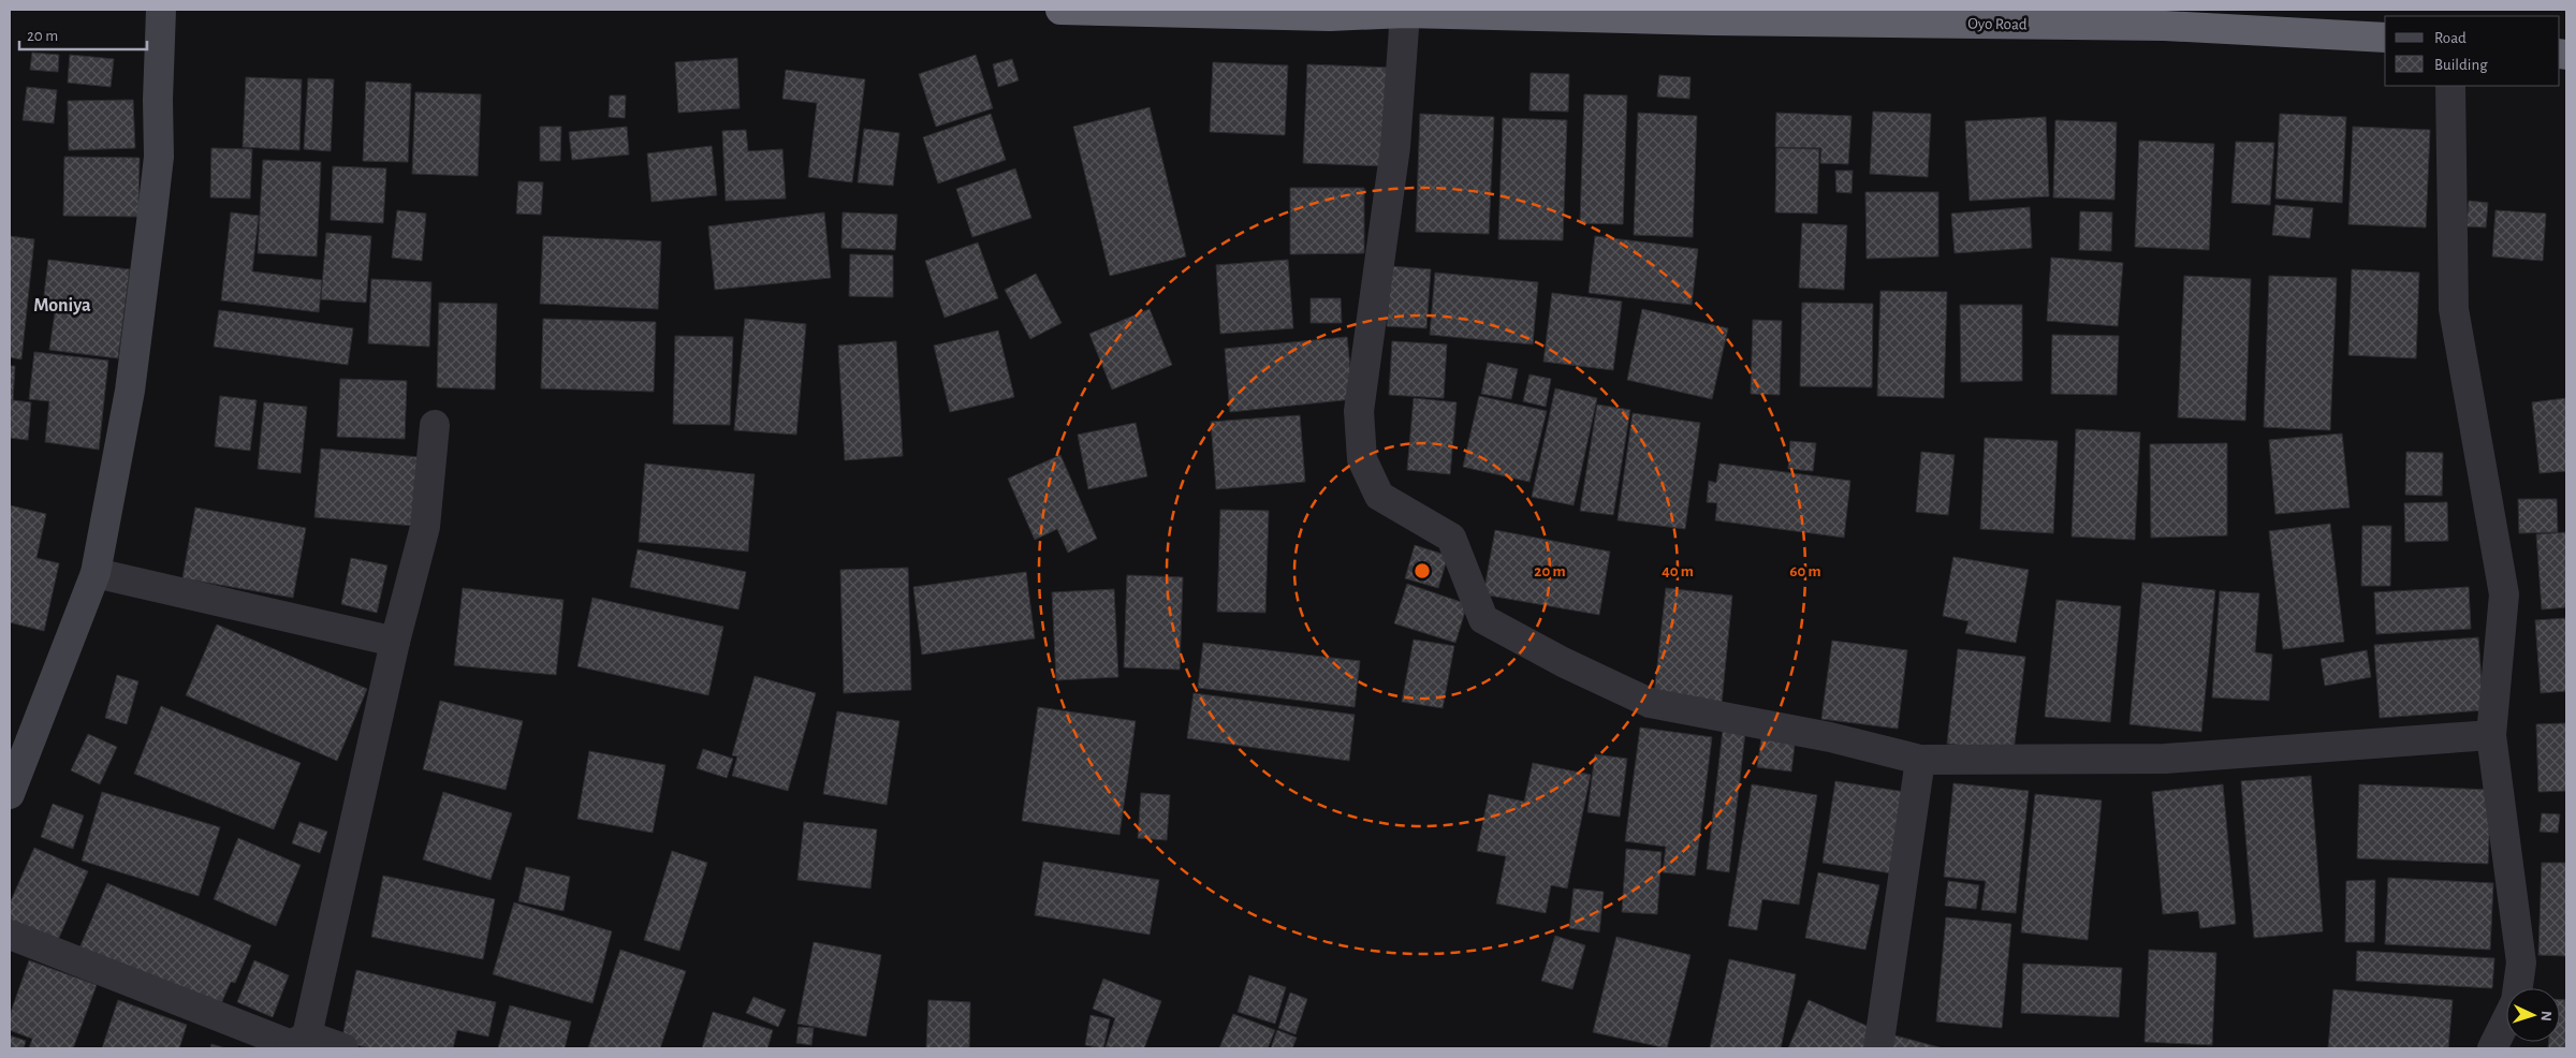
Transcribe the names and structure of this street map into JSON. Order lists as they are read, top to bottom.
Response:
{
  "streets": {
    "highway": ["Oyo Road"]
  },
  "districts": ["Moniya"],
  "legend": ["Road", "Building"],
  "scale_bar": "20 m",
  "north": "right",
  "rings": ["20 m", "40 m", "60 m"]
}
